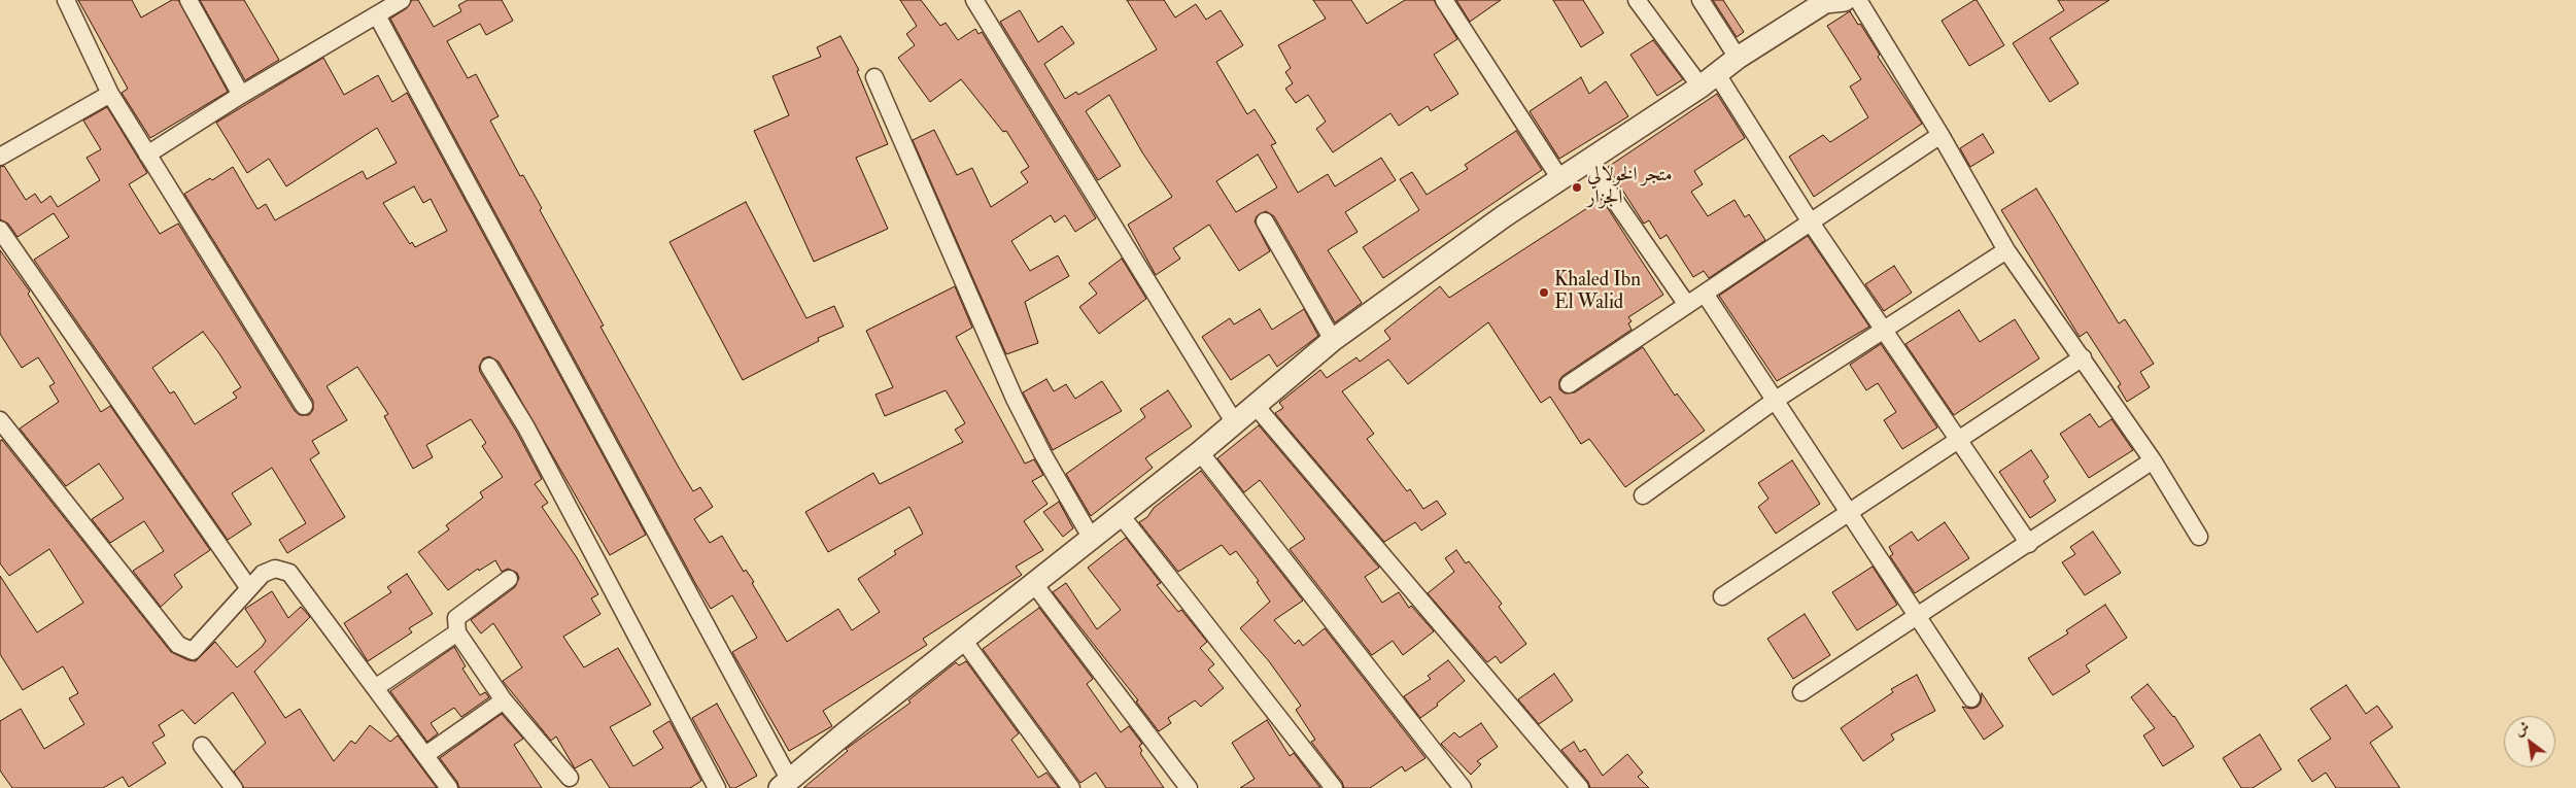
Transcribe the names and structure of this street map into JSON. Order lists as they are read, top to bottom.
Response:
{
  "places": ["متجر الخولالي الجزار", "Khaled Ibn El Walid"],
  "north": "top left"
}
